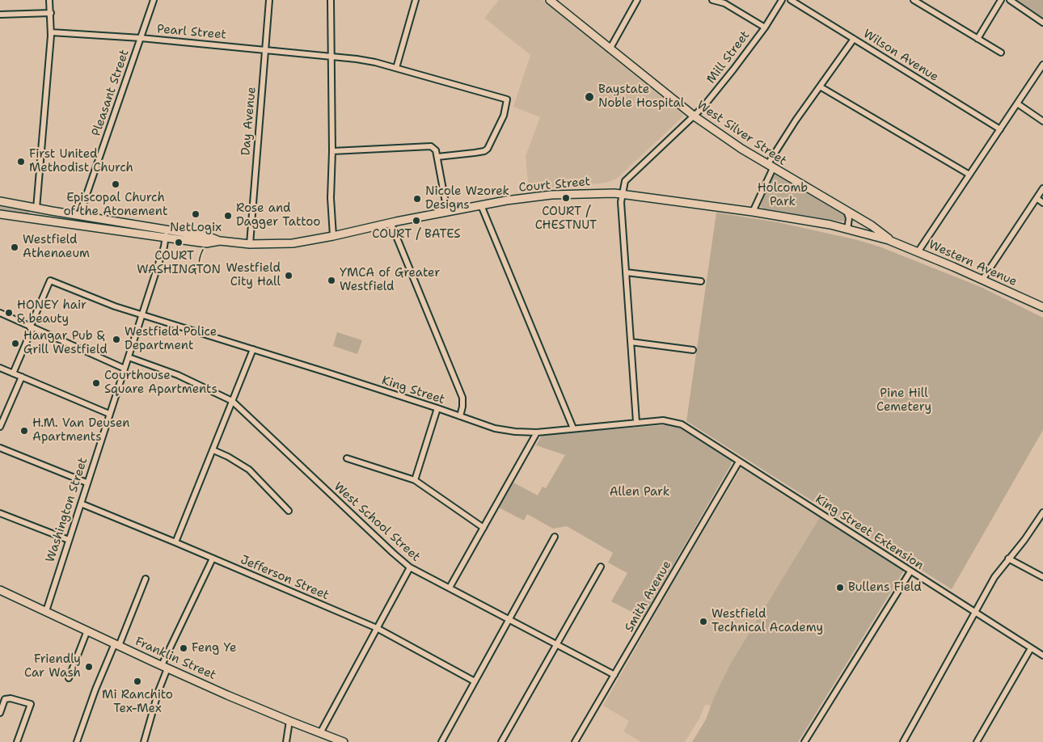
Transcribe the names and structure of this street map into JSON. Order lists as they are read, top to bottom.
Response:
{
  "streets": {
    "main road": [
      "West Silver Street",
      "Court Street",
      "Western Avenue",
      "Franklin Street"
    ],
    "street": [
      "Pearl Street",
      "Wilson Avenue",
      "Mill Street",
      "Pleasant Street",
      "Day Avenue",
      "King Street",
      "Washington Street",
      "West School Street",
      "King Street Extension",
      "Jefferson Street",
      "Smith Avenue"
    ]
  },
  "crossings": [
    ["Pearl Street", "Pleasant Street"],
    ["Pearl Street", "Day Avenue"],
    ["Mill Street", "West Silver Street"],
    ["Mill Street", "Court Street"],
    ["Mill Street", "King Street"],
    ["Pleasant Street", "Court Street"],
    ["Day Avenue", "Court Street"],
    ["West Silver Street", "Court Street"],
    ["West Silver Street", "Western Avenue"],
    ["Court Street", "Western Avenue"],
    ["Court Street", "Washington Street"],
    ["King Street", "Washington Street"],
    ["King Street", "King Street Extension"],
    ["Washington Street", "West School Street"],
    ["Washington Street", "Jefferson Street"],
    ["Washington Street", "Franklin Street"],
    ["West School Street", "Smith Avenue"],
    ["King Street Extension", "Smith Avenue"]
  ],
  "parks": ["Holcomb Park", "Pine Hill Cemetery", "Allen Park"],
  "places": [
    "Baystate Noble Hospital",
    "First United Methodist Church",
    "Episcopal Church of the Atonement",
    "COURT / CHESTNUT",
    "Nicole Wzorek Designs",
    "NetLogix",
    "Rose and Dagger Tattoo",
    "COURT / BATES",
    "COURT / WASHINGTON",
    "Westfield Athenaeum",
    "Westfield City Hall",
    "YMCA of Greater Westfield",
    "HONEY hair & beauty",
    "Westfield Police Department",
    "Hangar Pub & Grill Westfield",
    "Courthouse Square Apartments",
    "H.M. Van Deusen Apartments",
    "Bullens Field",
    "Westfield Technical Academy",
    "Feng Ye",
    "Friendly Car Wash",
    "Mi Ranchito Tex-Mex"
  ]
}
